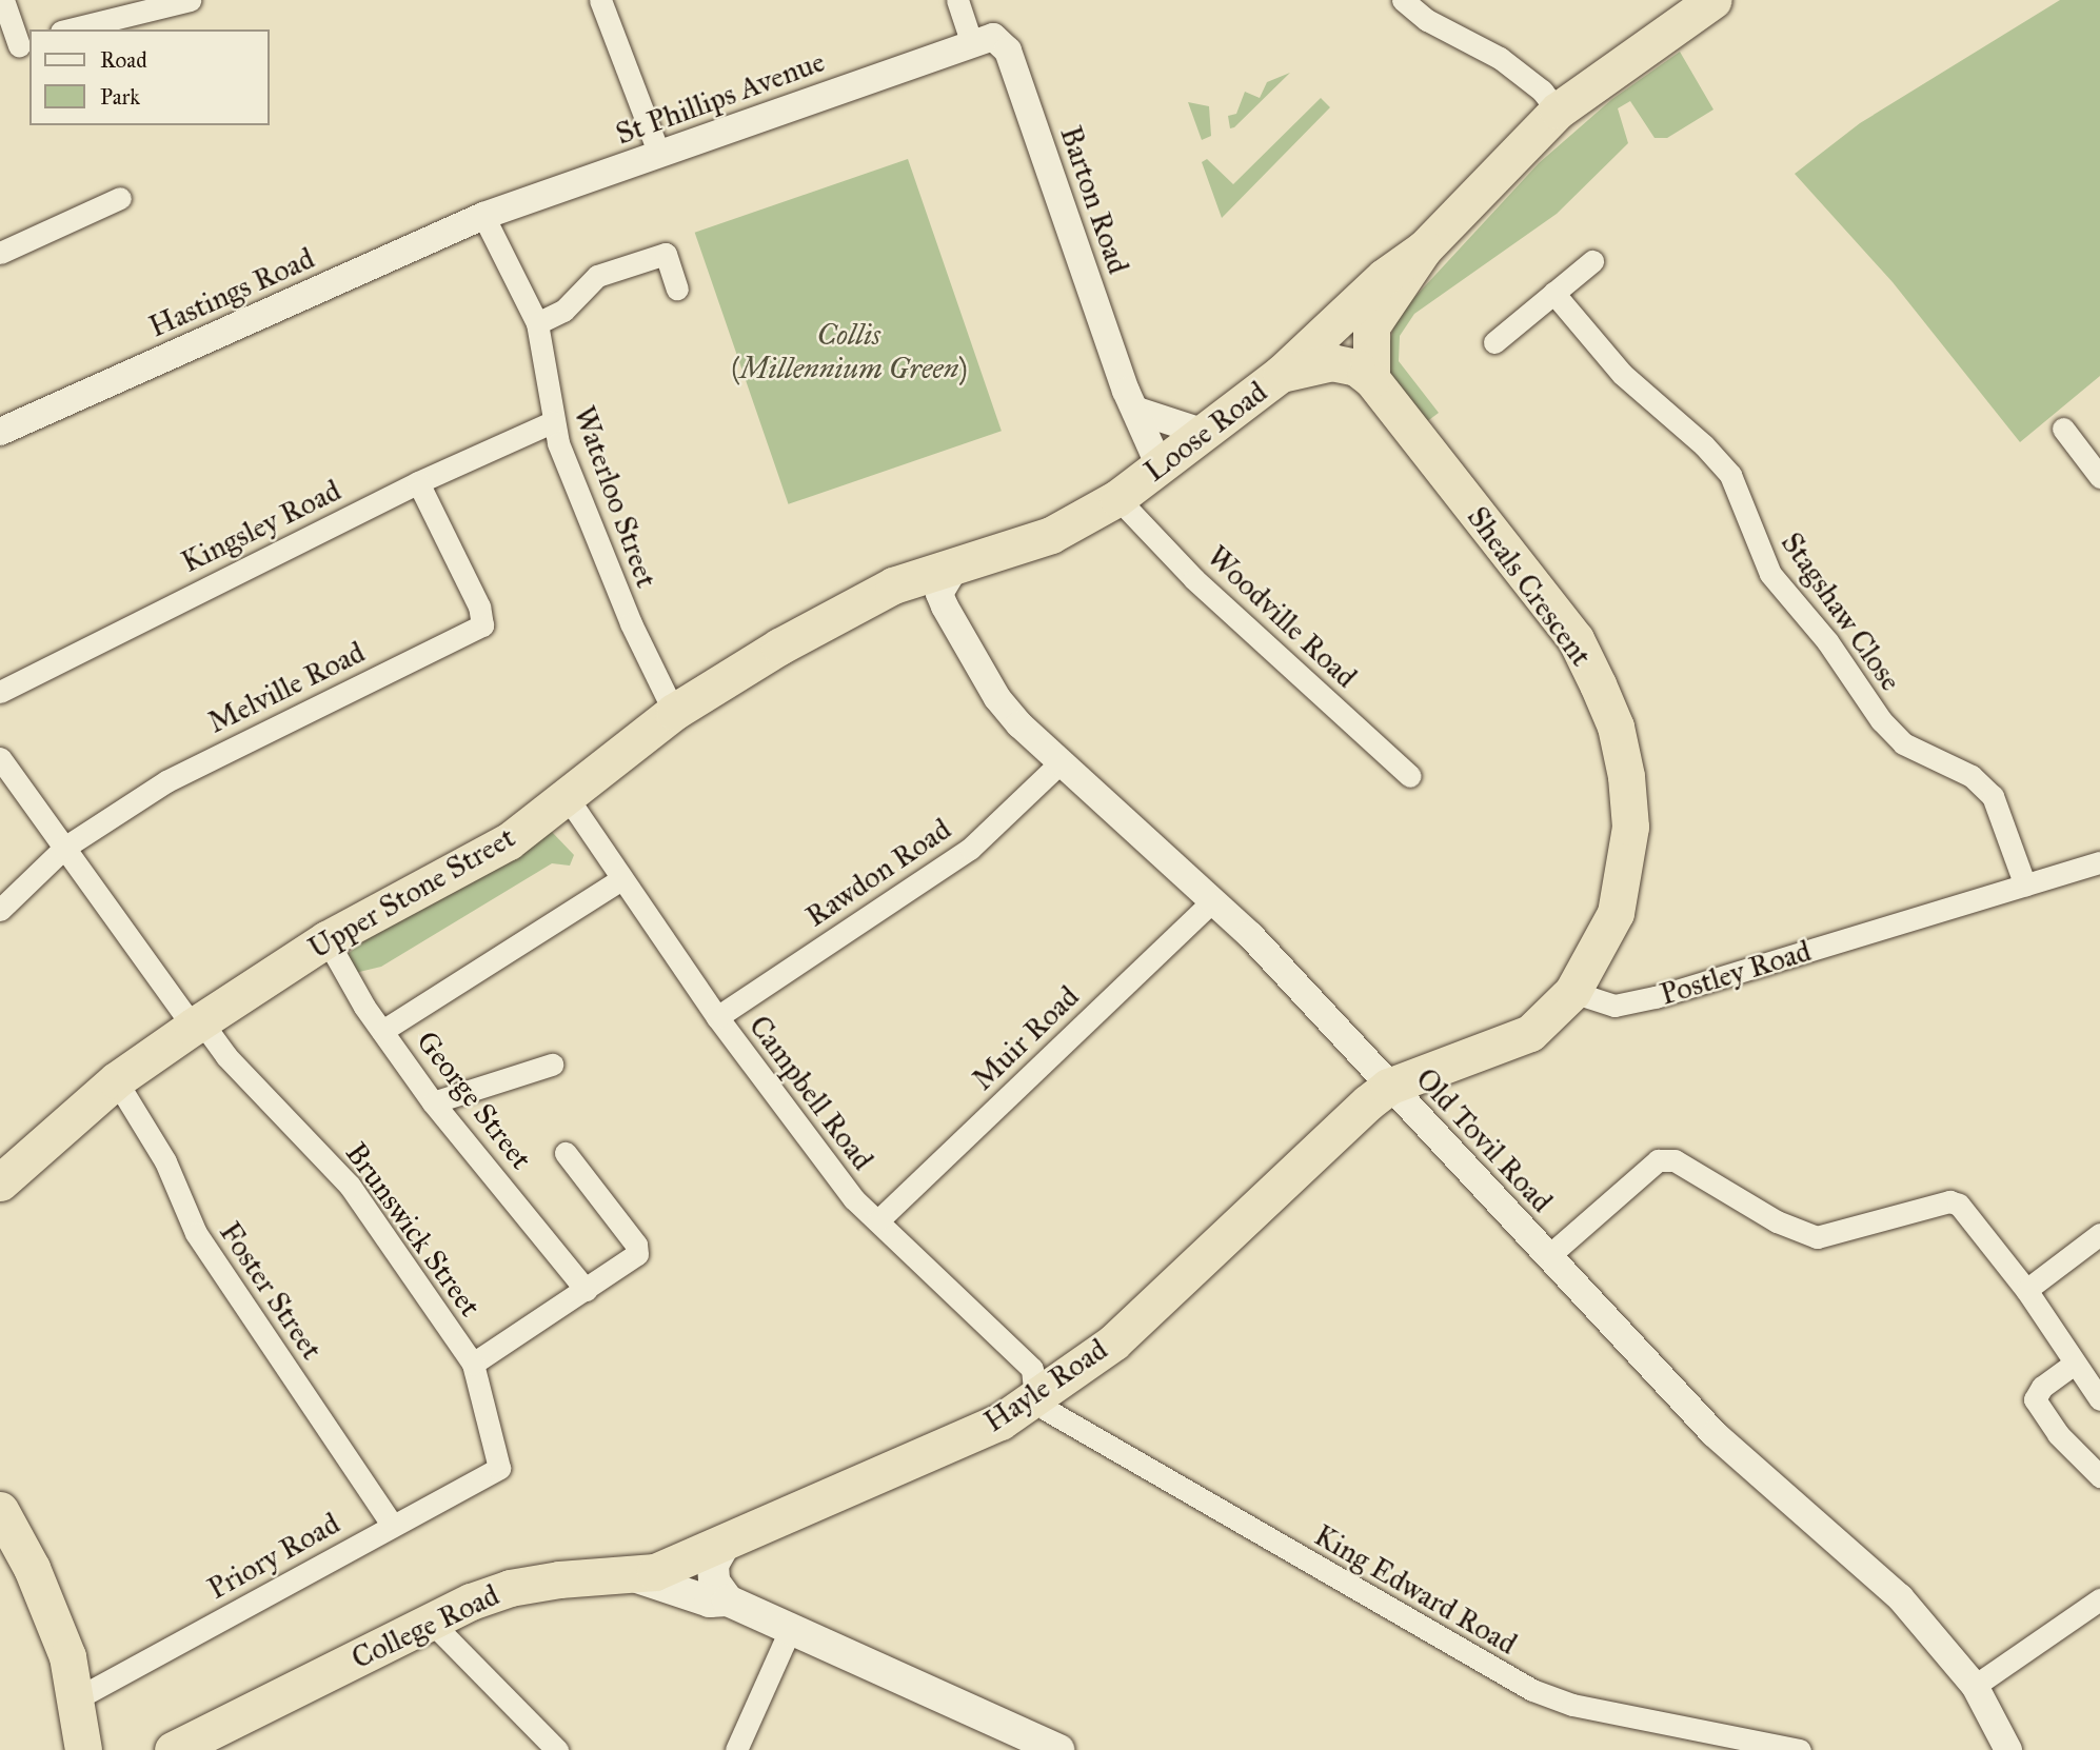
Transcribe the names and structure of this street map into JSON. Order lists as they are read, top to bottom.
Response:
{
  "streets": {
    "highway": [
      "Loose Road",
      "Sheals Crescent",
      "Upper Stone Street",
      "Hayle Road",
      "College Road"
    ],
    "street": [
      "St Phillips Avenue",
      "Barton Road",
      "Hastings Road",
      "Waterloo Street",
      "Kingsley Road",
      "Stagshaw Close",
      "Woodville Road",
      "Melville Road",
      "Rawdon Road",
      "Postley Road",
      "Muir Road",
      "Campbell Road",
      "George Street",
      "Old Tovil Road",
      "Brunswick Street",
      "Foster Street",
      "Priory Road",
      "King Edward Road"
    ]
  },
  "crossings": [
    ["St Phillips Avenue", "Barton Road"],
    ["St Phillips Avenue", "Hastings Road"],
    ["St Phillips Avenue", "Waterloo Street"],
    ["Barton Road", "Loose Road"],
    ["Hastings Road", "Waterloo Street"],
    ["Loose Road", "Sheals Crescent"],
    ["Loose Road", "Woodville Road"],
    ["Loose Road", "Upper Stone Street"],
    ["Loose Road", "Old Tovil Road"],
    ["Waterloo Street", "Kingsley Road"],
    ["Waterloo Street", "Upper Stone Street"],
    ["Kingsley Road", "Melville Road"],
    ["Sheals Crescent", "Postley Road"],
    ["Stagshaw Close", "Postley Road"],
    ["Melville Road", "Brunswick Street"],
    ["Rawdon Road", "Campbell Road"],
    ["Rawdon Road", "Old Tovil Road"],
    ["Upper Stone Street", "Campbell Road"],
    ["Upper Stone Street", "George Street"],
    ["Upper Stone Street", "Old Tovil Road"],
    ["Upper Stone Street", "Brunswick Street"],
    ["Upper Stone Street", "Foster Street"],
    ["Muir Road", "Campbell Road"],
    ["Muir Road", "Old Tovil Road"],
    ["Campbell Road", "Hayle Road"],
    ["Campbell Road", "King Edward Road"],
    ["Old Tovil Road", "Hayle Road"],
    ["Brunswick Street", "Priory Road"],
    ["Foster Street", "Priory Road"],
    ["Hayle Road", "King Edward Road"],
    ["Hayle Road", "College Road"]
  ],
  "parks": ["Collis (Millennium Green)"],
  "legend": ["Road", "Park"]
}
